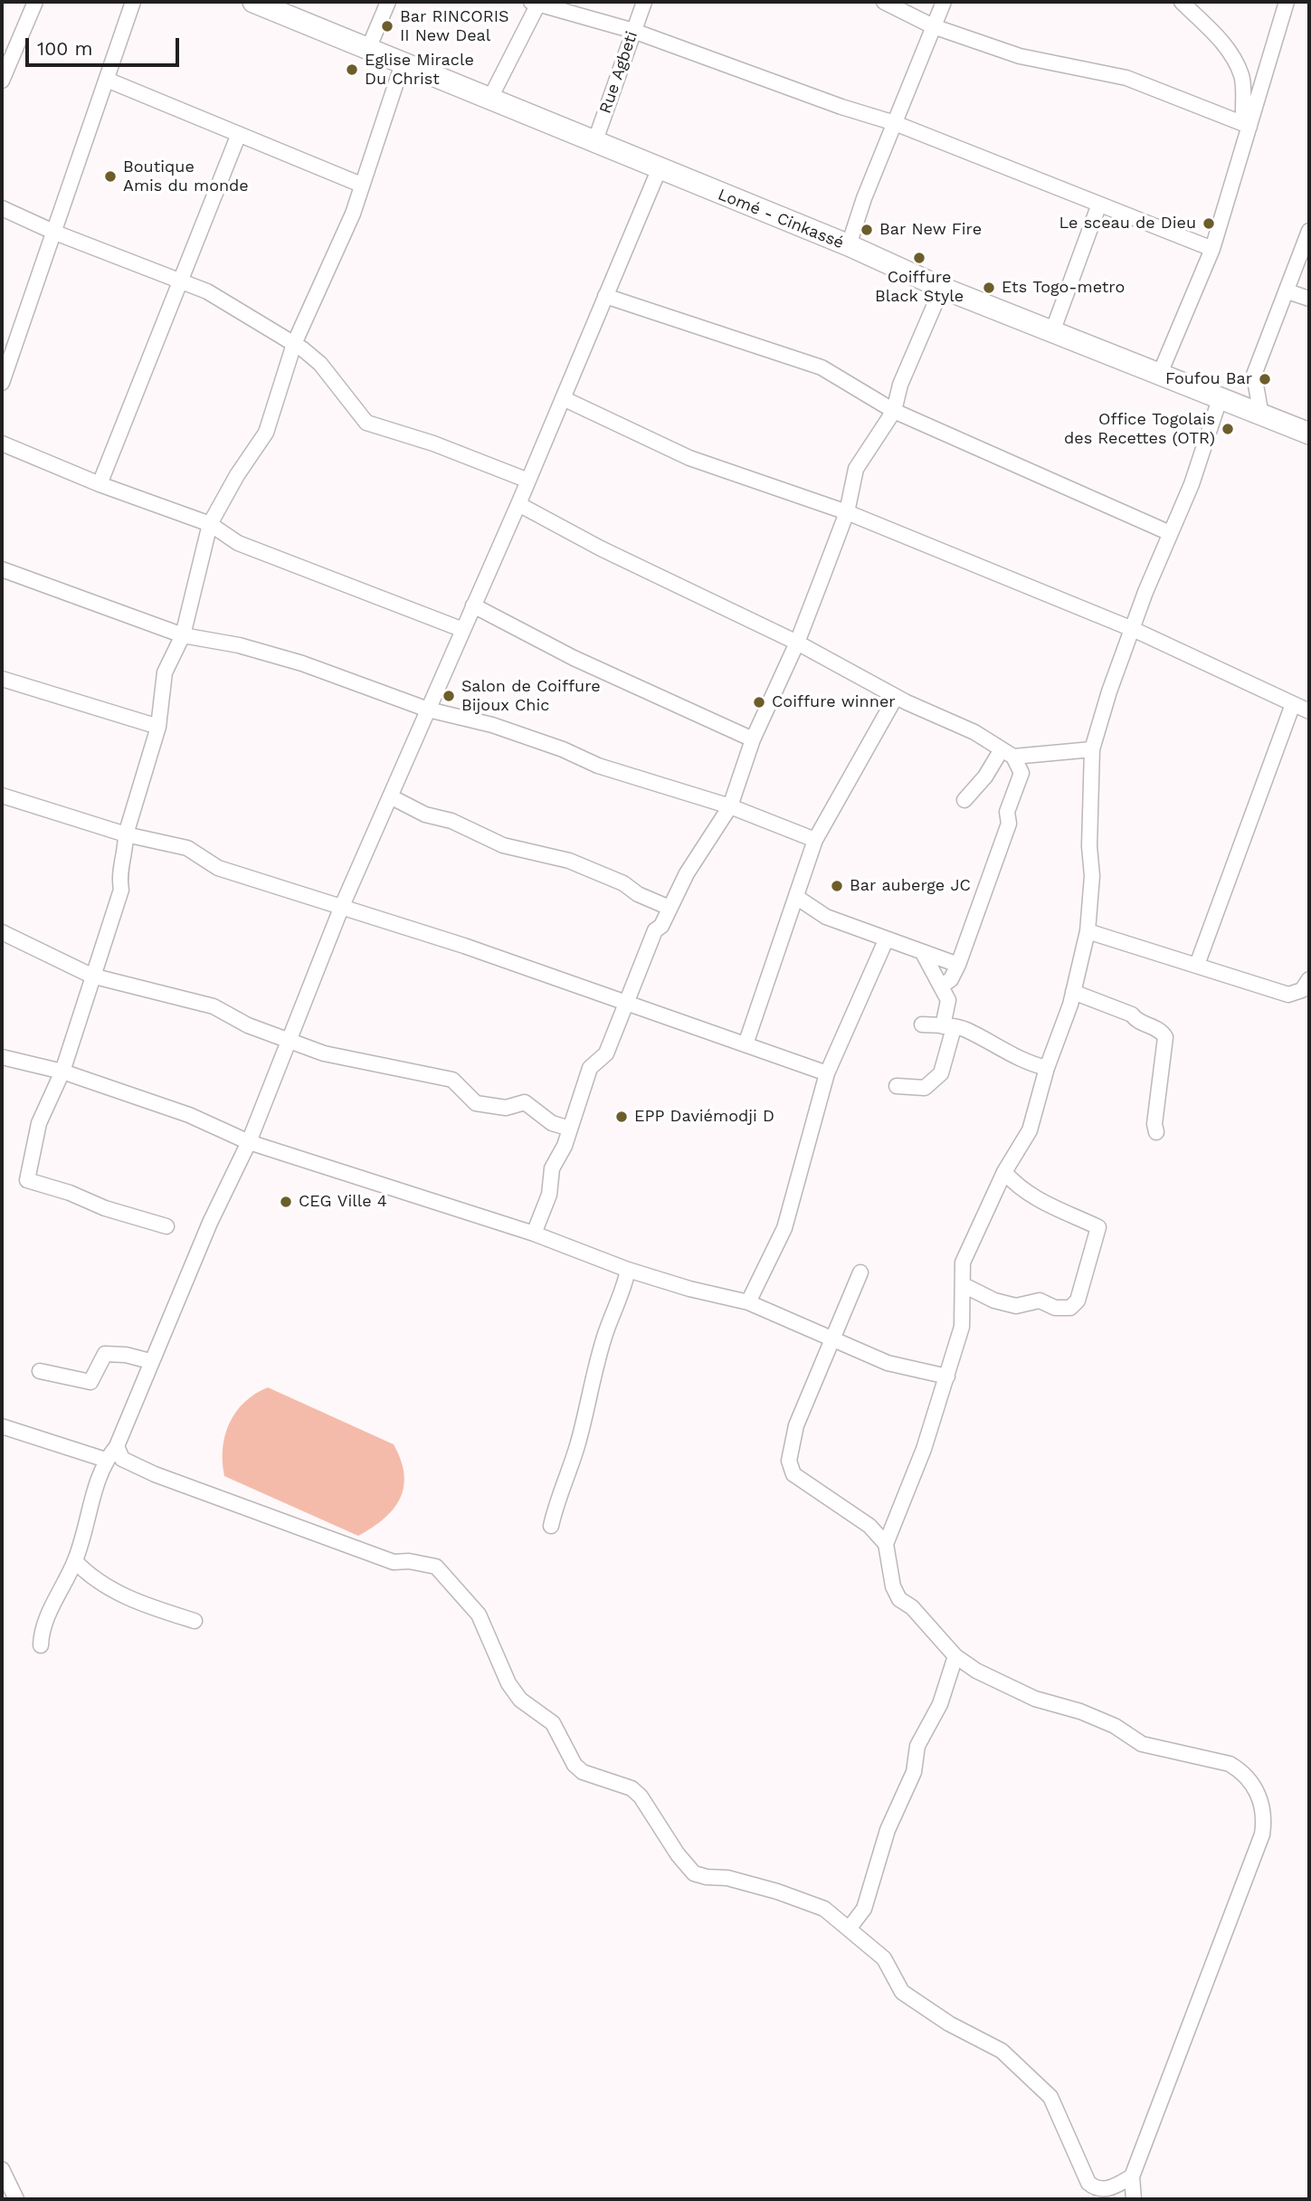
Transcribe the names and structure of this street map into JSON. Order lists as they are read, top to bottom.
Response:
{
  "streets": {
    "highway": ["Lomé - Cinkassé"],
    "street": ["Rue Agbeti"]
  },
  "crossings": [
    ["Rue Agbeti", "Lomé - Cinkassé"]
  ],
  "places": [
    "Bar RINCORIS II New Deal",
    "Eglise Miracle Du Christ",
    "Boutique Amis du monde",
    "Le sceau de Dieu",
    "Bar New Fire",
    "Coiffure Black Style",
    "Ets Togo-metro",
    "Foufou Bar",
    "Office Togolais des Recettes (OTR)",
    "Salon de Coiffure Bijoux Chic",
    "Coiffure winner",
    "Bar auberge JC",
    "EPP Daviémodji D",
    "CEG Ville 4"
  ],
  "scale_bar": "100 m"
}
